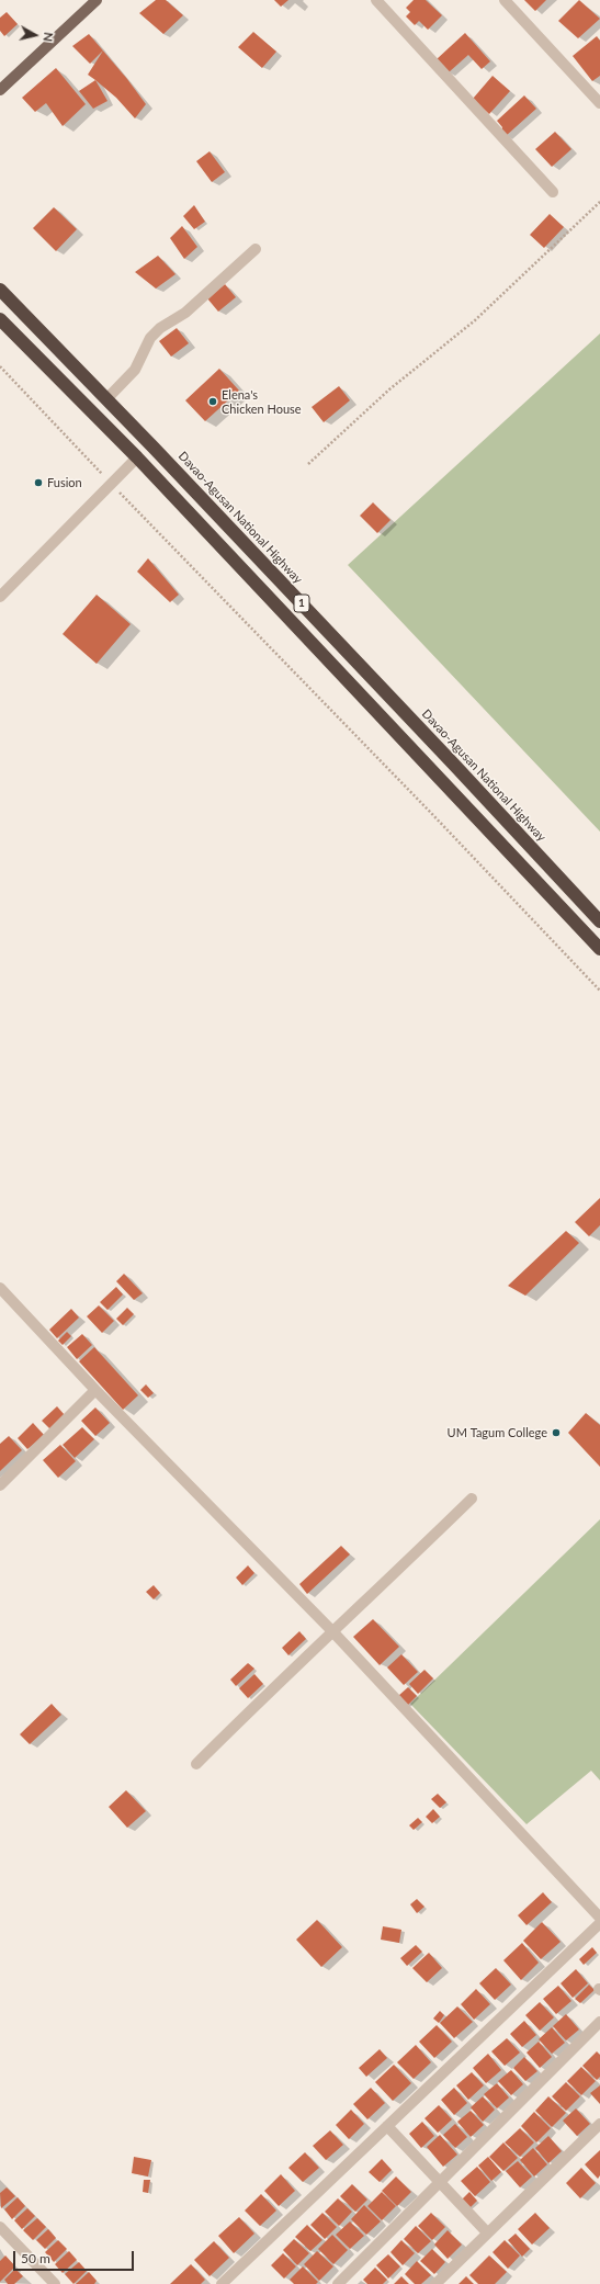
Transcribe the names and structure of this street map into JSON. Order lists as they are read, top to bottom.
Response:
{
  "streets": {
    "highway": ["Davao-Agusan National Highway", "1"]
  },
  "places": ["Elena's Chicken House", "Fusion", "UM Tagum College"],
  "scale_bar": "50 m",
  "north": "right"
}
